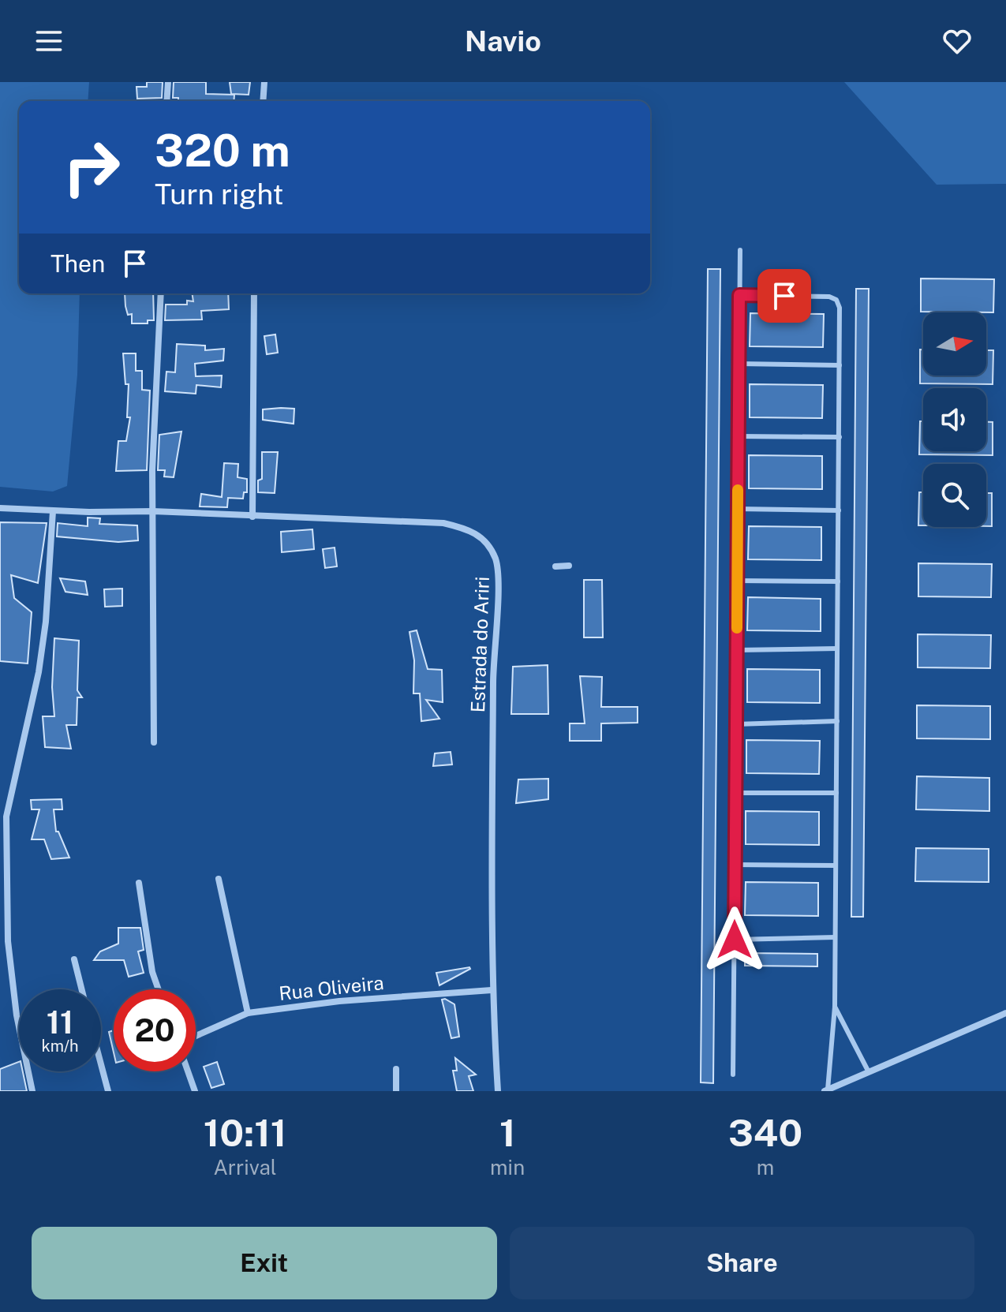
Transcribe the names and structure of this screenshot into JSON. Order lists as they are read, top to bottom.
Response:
{
  "streets": {
    "street": ["Estrada do Ariri", "Rua Oliveira"]
  },
  "crossings": [
    ["Estrada do Ariri", "Rua Oliveira"]
  ],
  "north": "right",
  "page": {
    "header": "Navio",
    "turn": ["320 m", "Turn right"],
    "then": "Then",
    "speed": "11 km/h",
    "limit": "20",
    "eta": [
      "10:11",
      "Arrival",
      "1",
      "min",
      "340",
      "m"
    ],
    "buttons": ["Exit", "Share"]
  }
}
